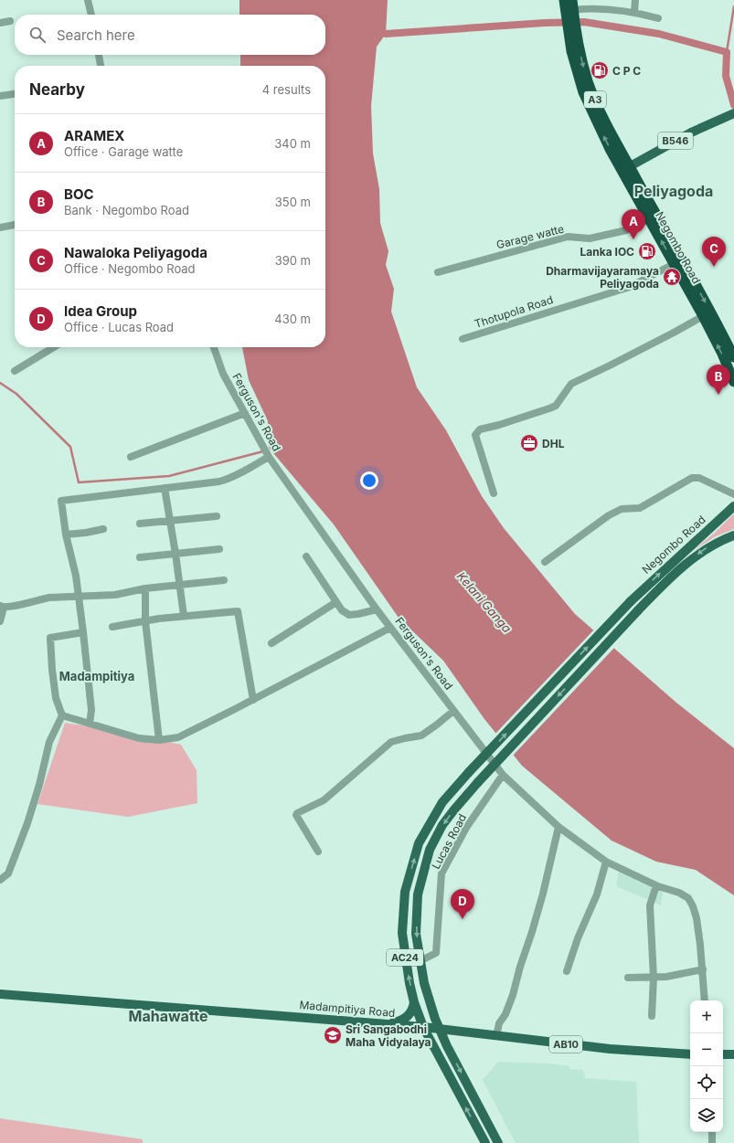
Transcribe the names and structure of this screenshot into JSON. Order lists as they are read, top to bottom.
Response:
{
  "streets": {
    "highway": ["A3", "Negombo Road"],
    "main road": [
      "B546",
      "AC24",
      "Madampitiya Road",
      "AB10"
    ],
    "street": [
      "Garage watte",
      "Thotupola Road",
      "Ferguson's Road",
      "Lucas Road"
    ]
  },
  "crossings": [
    ["B546", "Negombo Road"],
    ["Garage watte", "Negombo Road"],
    ["Negombo Road", "Thotupola Road"],
    ["Negombo Road", "Lucas Road"],
    ["Negombo Road", "AC24"],
    ["Ferguson's Road", "Lucas Road"],
    ["Lucas Road", "AC24"],
    ["AC24", "Madampitiya Road"]
  ],
  "districts": ["Peliyagoda", "Madampitiya", "Mahawatte"],
  "water": ["Kelani Ganga"],
  "places": {
    "fuel station": ["C P C", "Lanka IOC"],
    "temple": ["Dharmavijayaramaya Peliyagoda"],
    "office": ["DHL"],
    "school or university": ["Sri Sangabodhi Maha Vidyalaya"]
  },
  "page": {
    "search": "Search here",
    "heading": ["Nearby", "4 results"],
    "list": [
      {
        "mark": "A",
        "name": "ARAMEX",
        "note": "Office · Garage watte",
        "value": "340 m"
      },
      {
        "mark": "B",
        "name": "BOC",
        "note": "Bank · Negombo Road",
        "value": "350 m"
      },
      {
        "mark": "C",
        "name": "Nawaloka Peliyagoda",
        "note": "Office · Negombo Road",
        "value": "390 m"
      },
      {
        "mark": "D",
        "name": "Idea Group",
        "note": "Office · Lucas Road",
        "value": "430 m"
      }
    ],
    "pins": [
      "A",
      "C",
      "B",
      "D"
    ],
    "map_buttons": ["+", "−"]
  }
}
